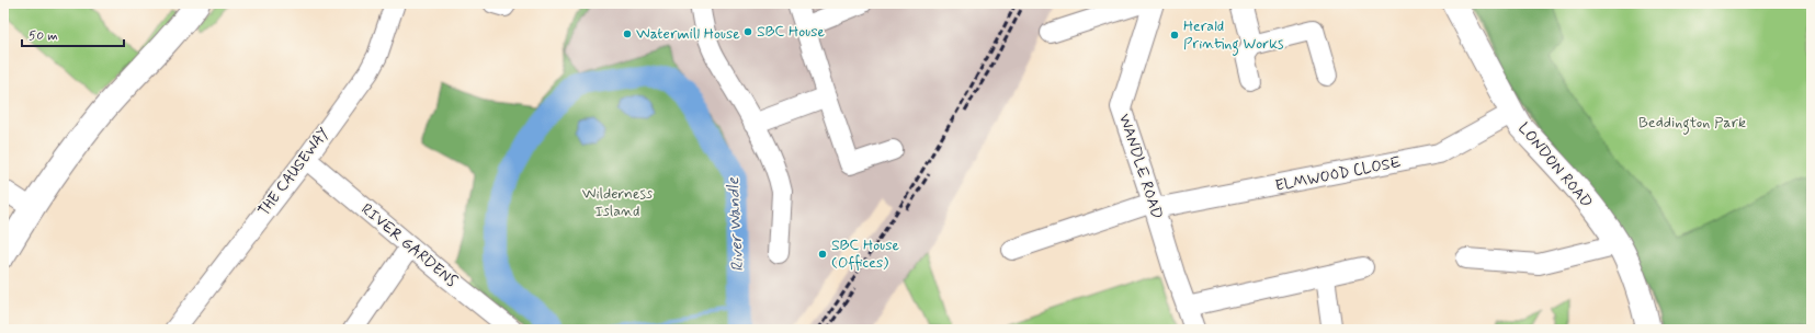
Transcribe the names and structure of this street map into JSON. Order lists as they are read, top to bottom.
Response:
{
  "streets": {
    "main road": ["LONDON ROAD"],
    "street": [
      "WANDLE ROAD",
      "THE CAUSEWAY",
      "ELMWOOD CLOSE",
      "RIVER GARDENS"
    ]
  },
  "crossings": [
    ["LONDON ROAD", "ELMWOOD CLOSE"],
    ["WANDLE ROAD", "ELMWOOD CLOSE"],
    ["THE CAUSEWAY", "RIVER GARDENS"]
  ],
  "water": ["River Wandle"],
  "parks": ["Beddington Park", "Wilderness Island"],
  "places": [
    "SBC House",
    "Watermill House",
    "Herald Printing Works",
    "SBC House (Offices)"
  ],
  "scale_bar": "50 m"
}
